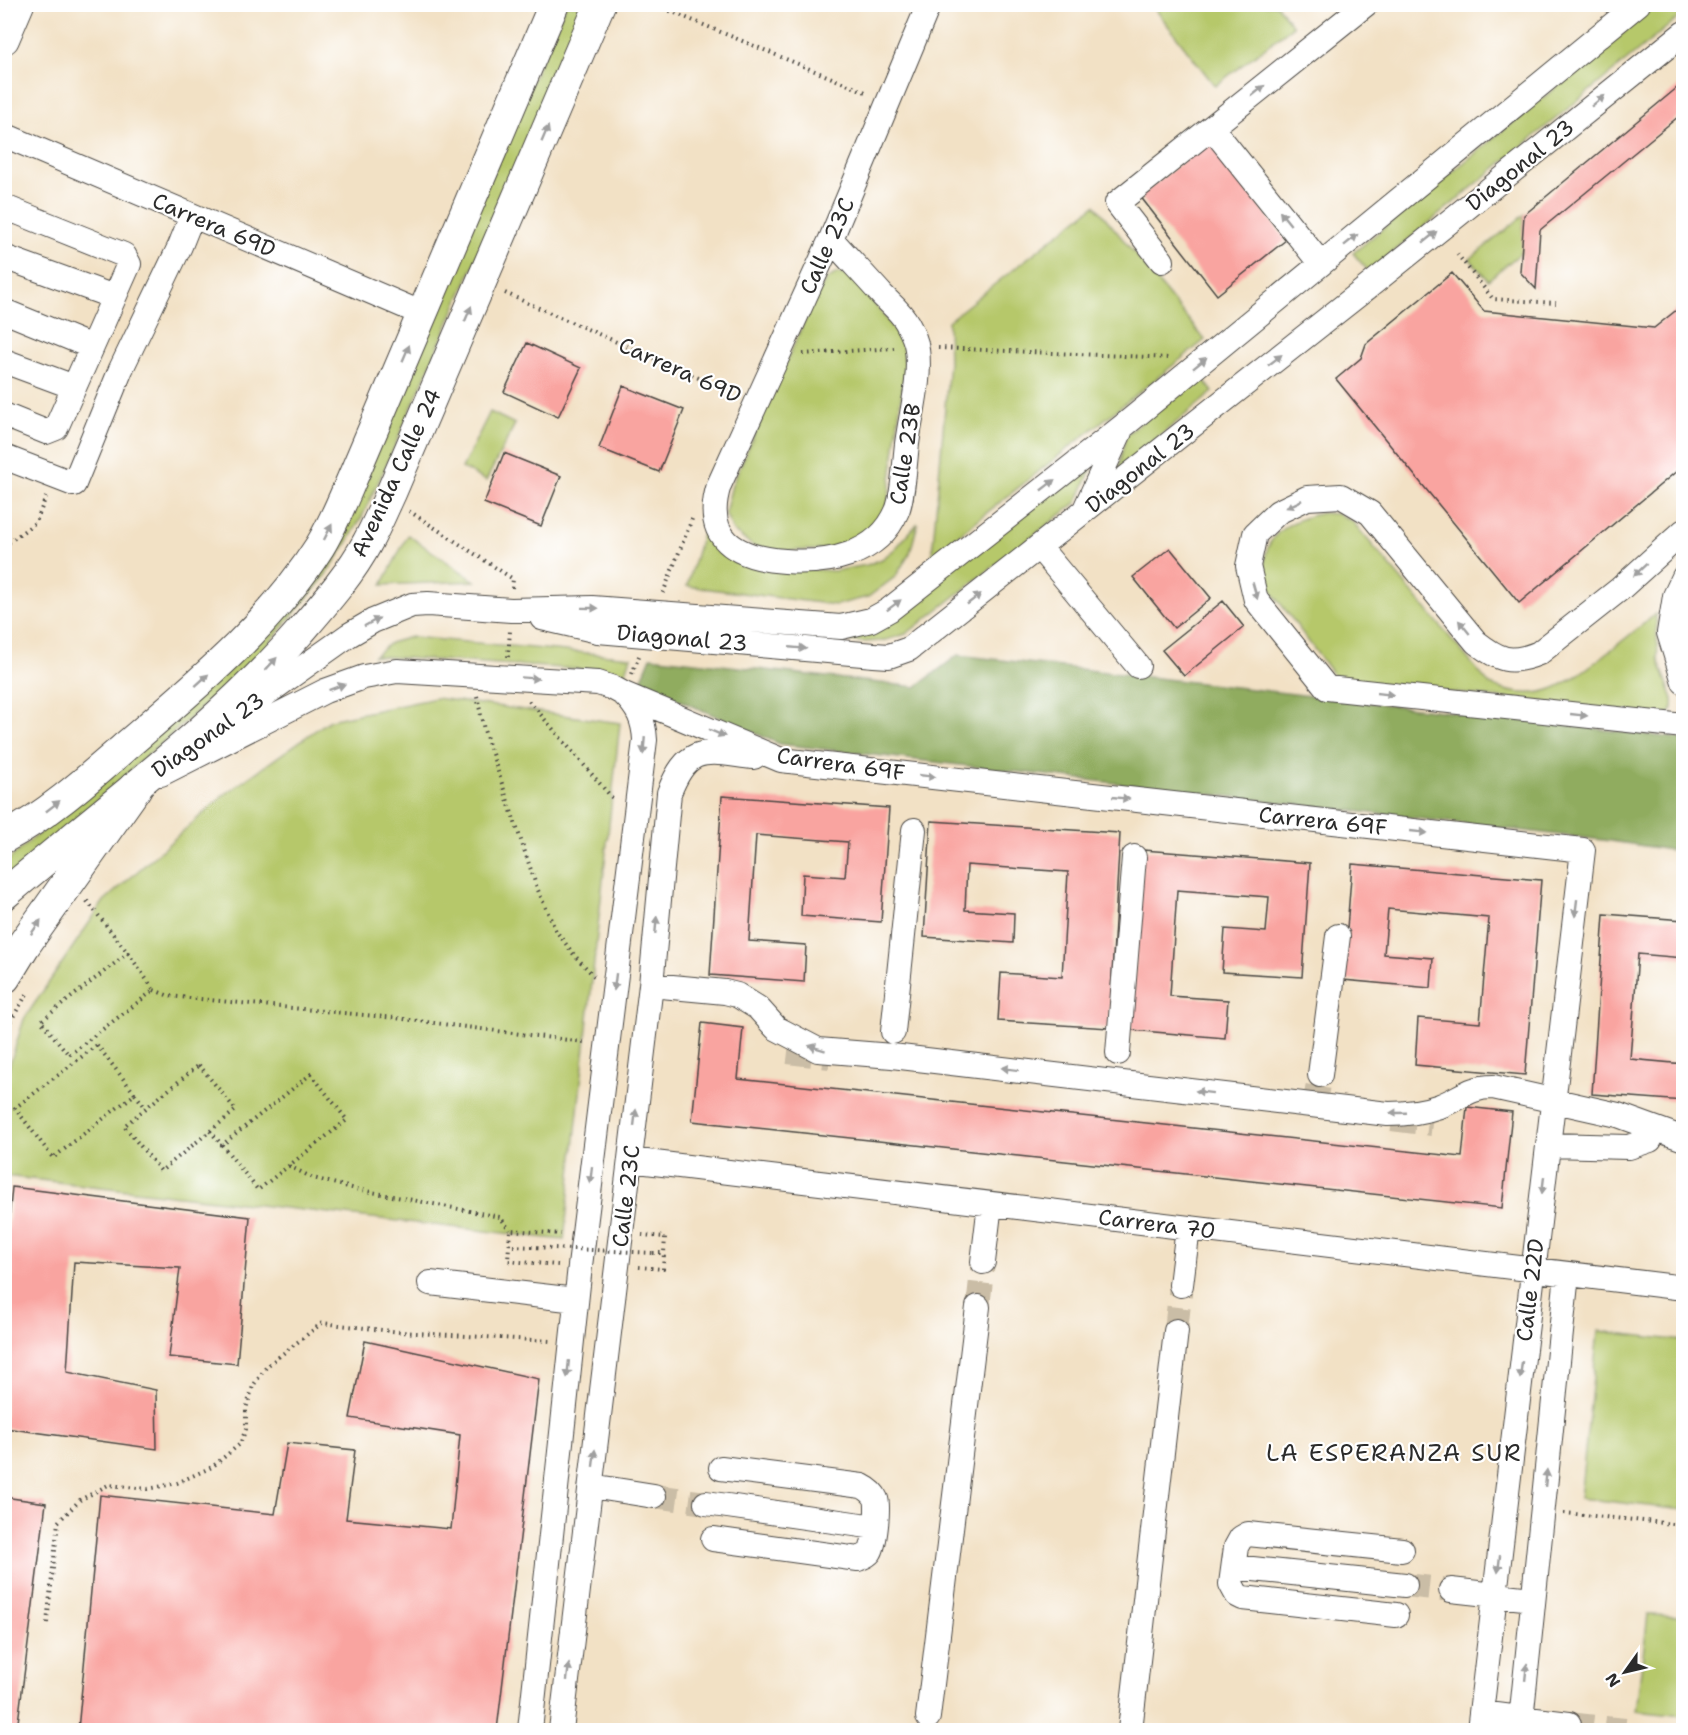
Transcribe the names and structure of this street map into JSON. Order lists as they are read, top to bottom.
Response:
{
  "streets": {
    "main road": ["Avenida Calle 24"],
    "street": [
      "Diagonal 23",
      "Carrera 69D",
      "Calle 23C",
      "Calle 23B",
      "Carrera 69F",
      "Carrera 70",
      "Calle 22D"
    ]
  },
  "crossings": [
    ["Diagonal 23", "Avenida Calle 24"],
    ["Diagonal 23", "Carrera 69F"],
    ["Carrera 69D", "Calle 23C"],
    ["Carrera 69D", "Avenida Calle 24"],
    ["Calle 23C", "Calle 23B"],
    ["Calle 23C", "Carrera 69F"],
    ["Calle 23C", "Carrera 70"],
    ["Avenida Calle 24", "Carrera 69F"],
    ["Carrera 69F", "Calle 22D"],
    ["Carrera 70", "Calle 22D"]
  ],
  "one_way": ["Diagonal 23", "Avenida Calle 24", "Carrera 69F"],
  "districts": ["LA ESPERANZA SUR"],
  "north": "bottom left"
}
